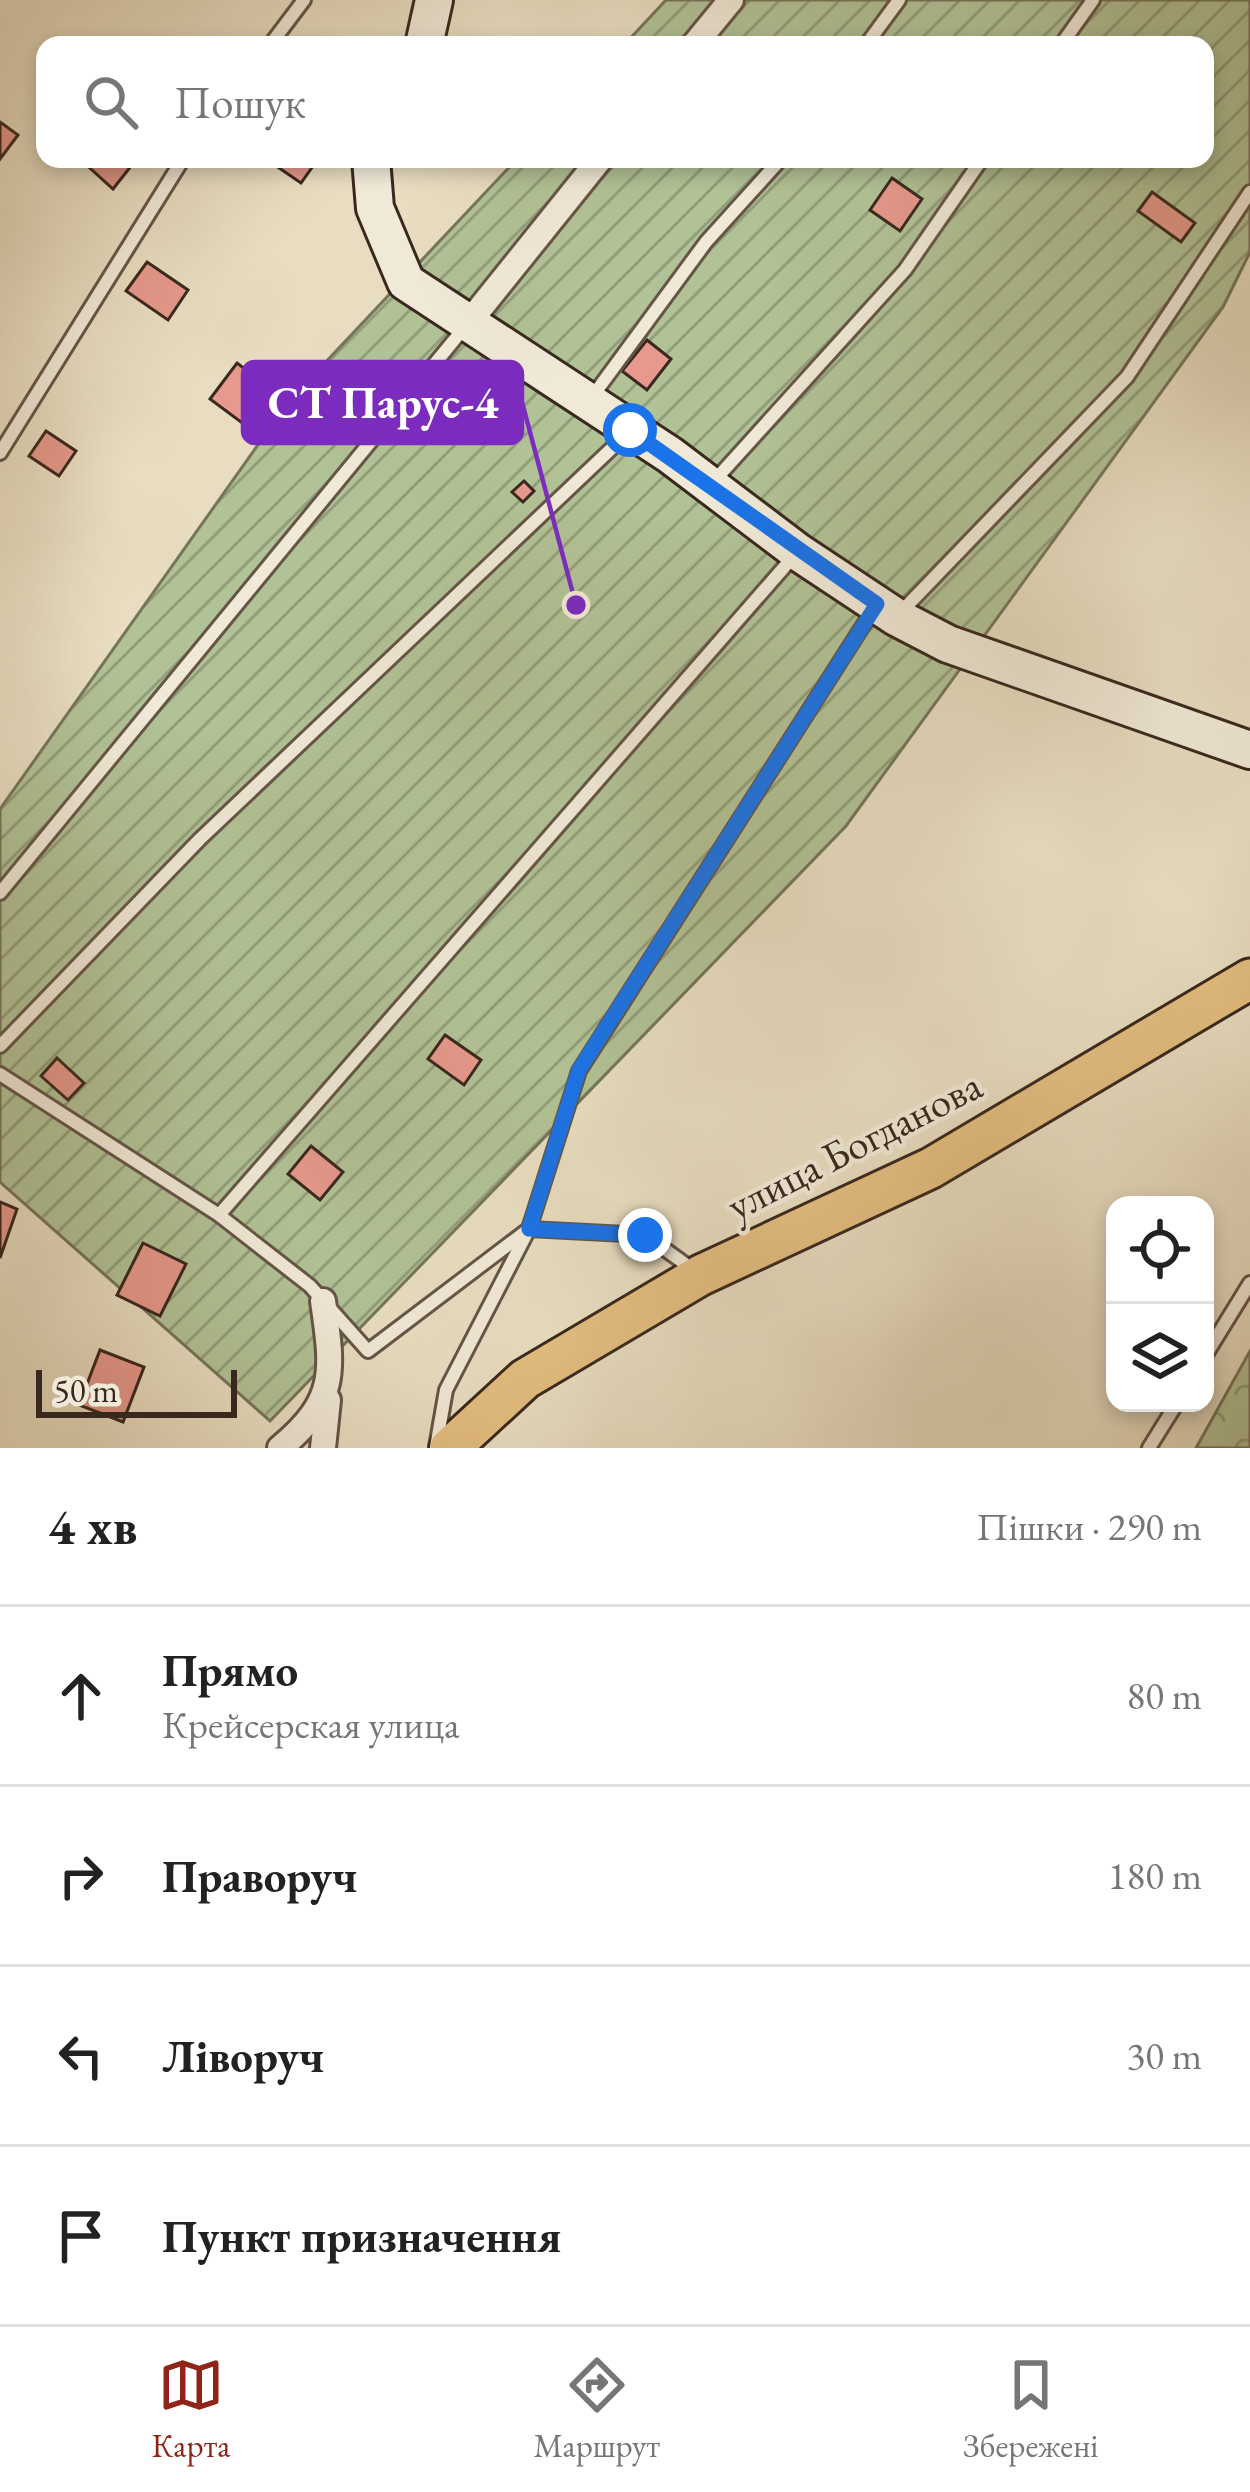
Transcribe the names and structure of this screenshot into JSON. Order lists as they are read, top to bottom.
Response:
{
  "streets": {
    "main road": ["улица Богданова"]
  },
  "places": ["СТ Парус-4"],
  "scale_bar": "50 m",
  "page": {
    "search": "Пошук",
    "scale": "50 m",
    "heading": ["4 хв", "Пішки · 290 m"],
    "list": [
      ["Прямо", "Крейсерская улица", "80 m"],
      ["Праворуч", "180 m"],
      ["Ліворуч", "30 m"],
      "Пункт призначення"
    ],
    "nav": ["Карта", "Маршрут", "Збережені"]
  }
}
